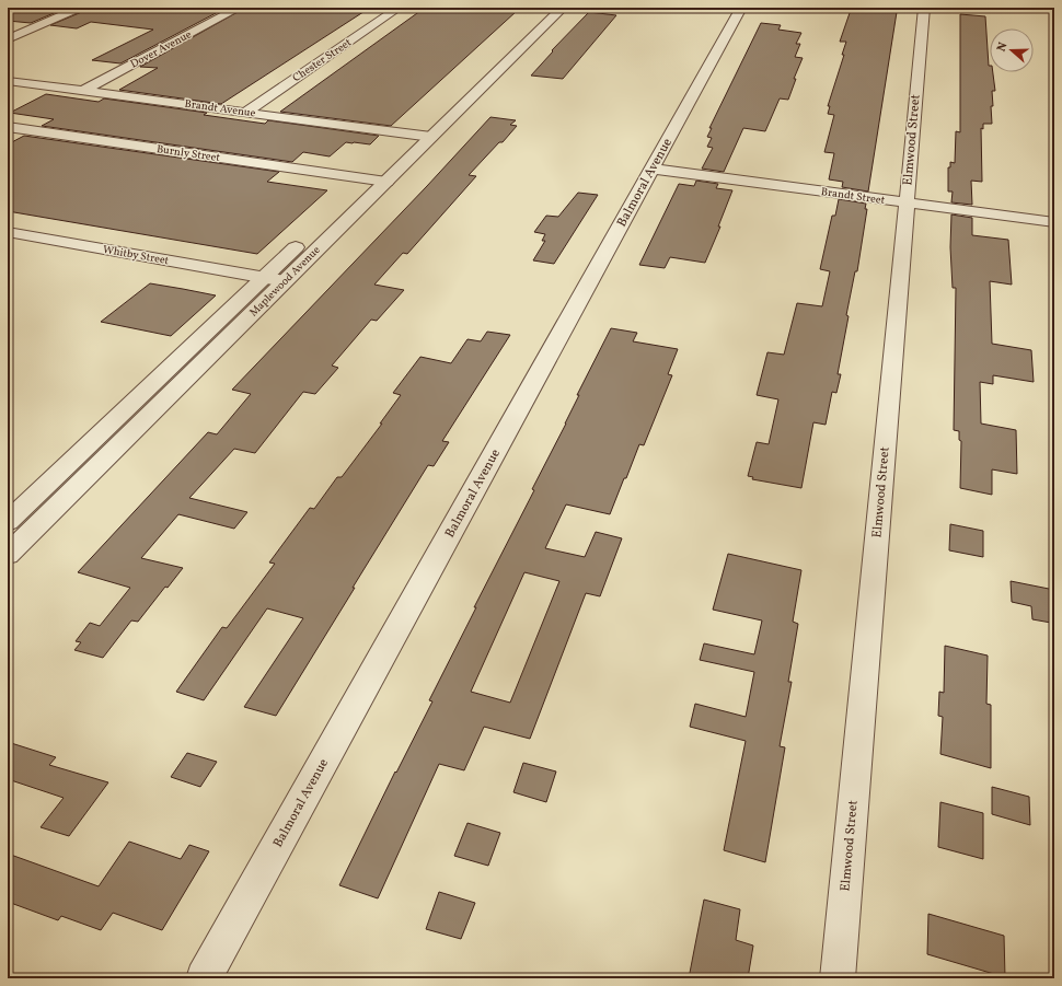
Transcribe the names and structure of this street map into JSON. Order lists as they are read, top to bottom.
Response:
{
  "streets": {
    "street": [
      "Dover Avenue",
      "Chester Street",
      "Brandt Avenue",
      "Elmwood Street",
      "Burnly Street",
      "Balmoral Avenue",
      "Brandt Street",
      "Whitby Street",
      "Maplewood Avenue"
    ]
  },
  "crossings": [
    ["Dover Avenue", "Brandt Avenue"],
    ["Chester Street", "Brandt Avenue"],
    ["Brandt Avenue", "Maplewood Avenue"],
    ["Elmwood Street", "Brandt Street"],
    ["Burnly Street", "Maplewood Avenue"],
    ["Balmoral Avenue", "Brandt Street"],
    ["Whitby Street", "Maplewood Avenue"]
  ],
  "north": "left"
}
